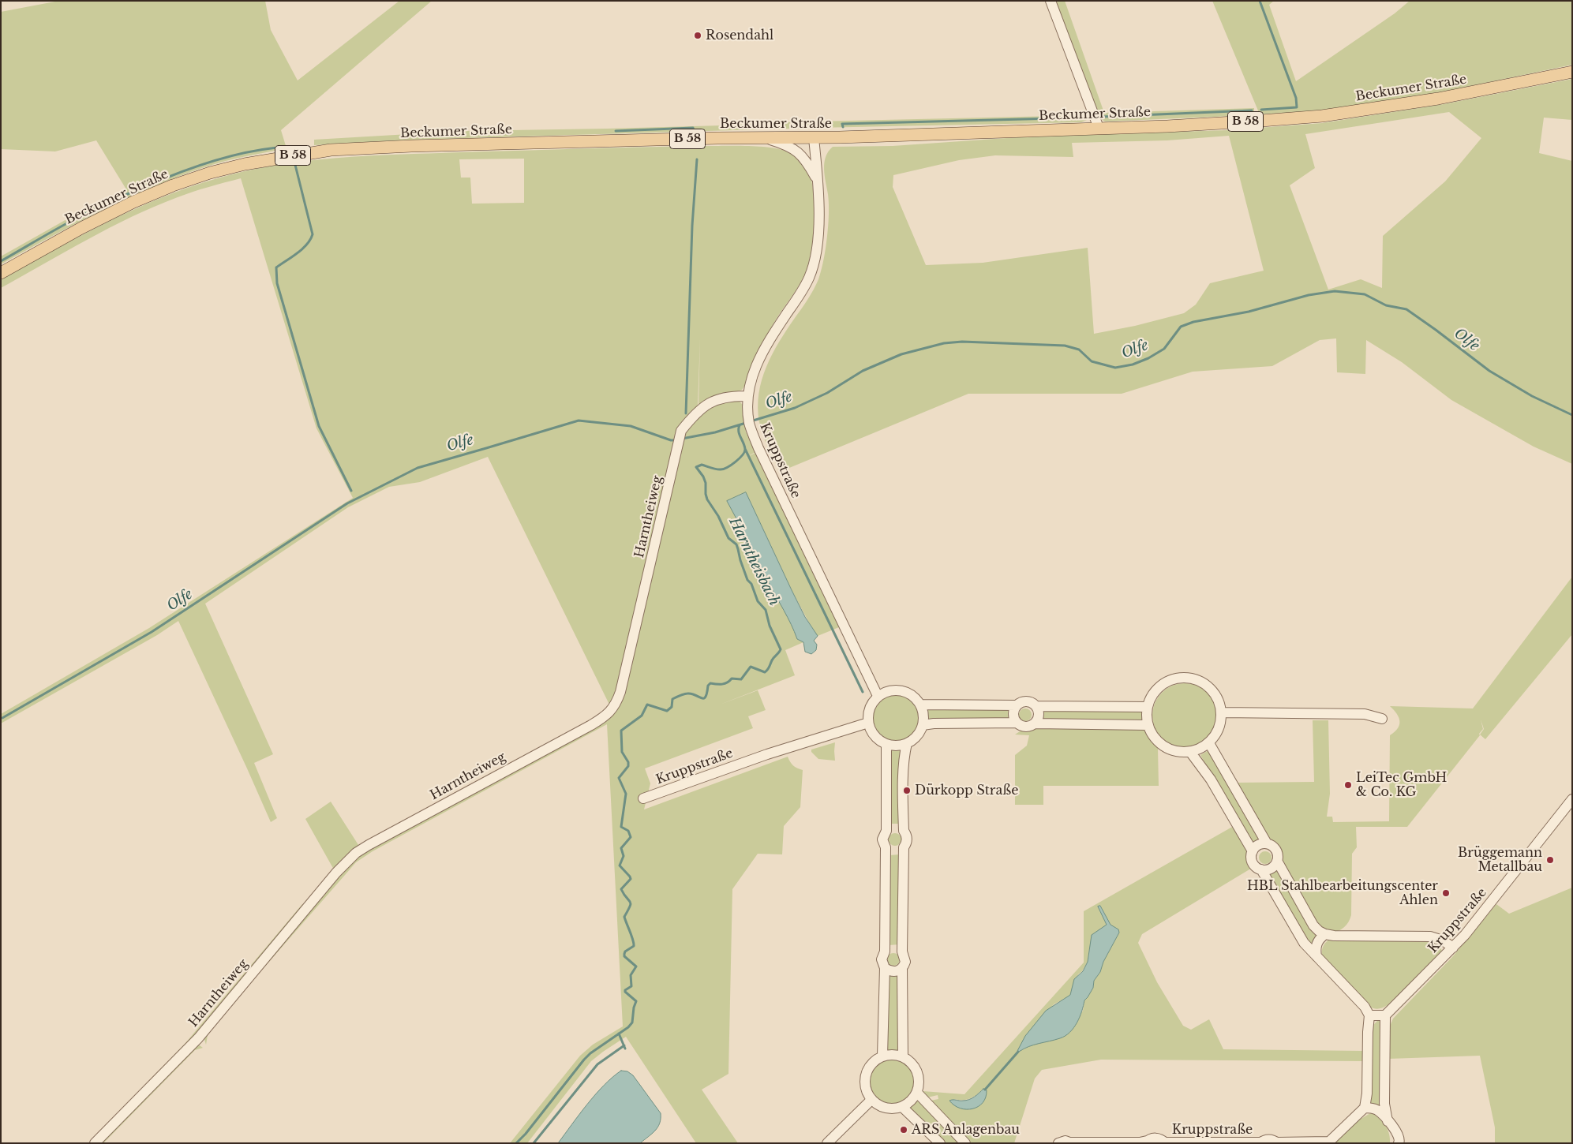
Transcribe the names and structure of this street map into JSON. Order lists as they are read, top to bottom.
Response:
{
  "streets": {
    "main road": ["Beckumer Straße", "B 58"],
    "street": ["Kruppstraße", "Harntheiweg"]
  },
  "crossings": [
    ["Beckumer Straße", "Kruppstraße"],
    ["Kruppstraße", "Harntheiweg"]
  ],
  "water": ["Olfe", "Harntheisbach"],
  "places": [
    "Rosendahl",
    "LeiTec GmbH & Co. KG",
    "Dürkopp Straße",
    "Brüggemann Metallbau",
    "HBL Stahlbearbeitungscenter Ahlen",
    "ARS Anlagenbau"
  ]
}
